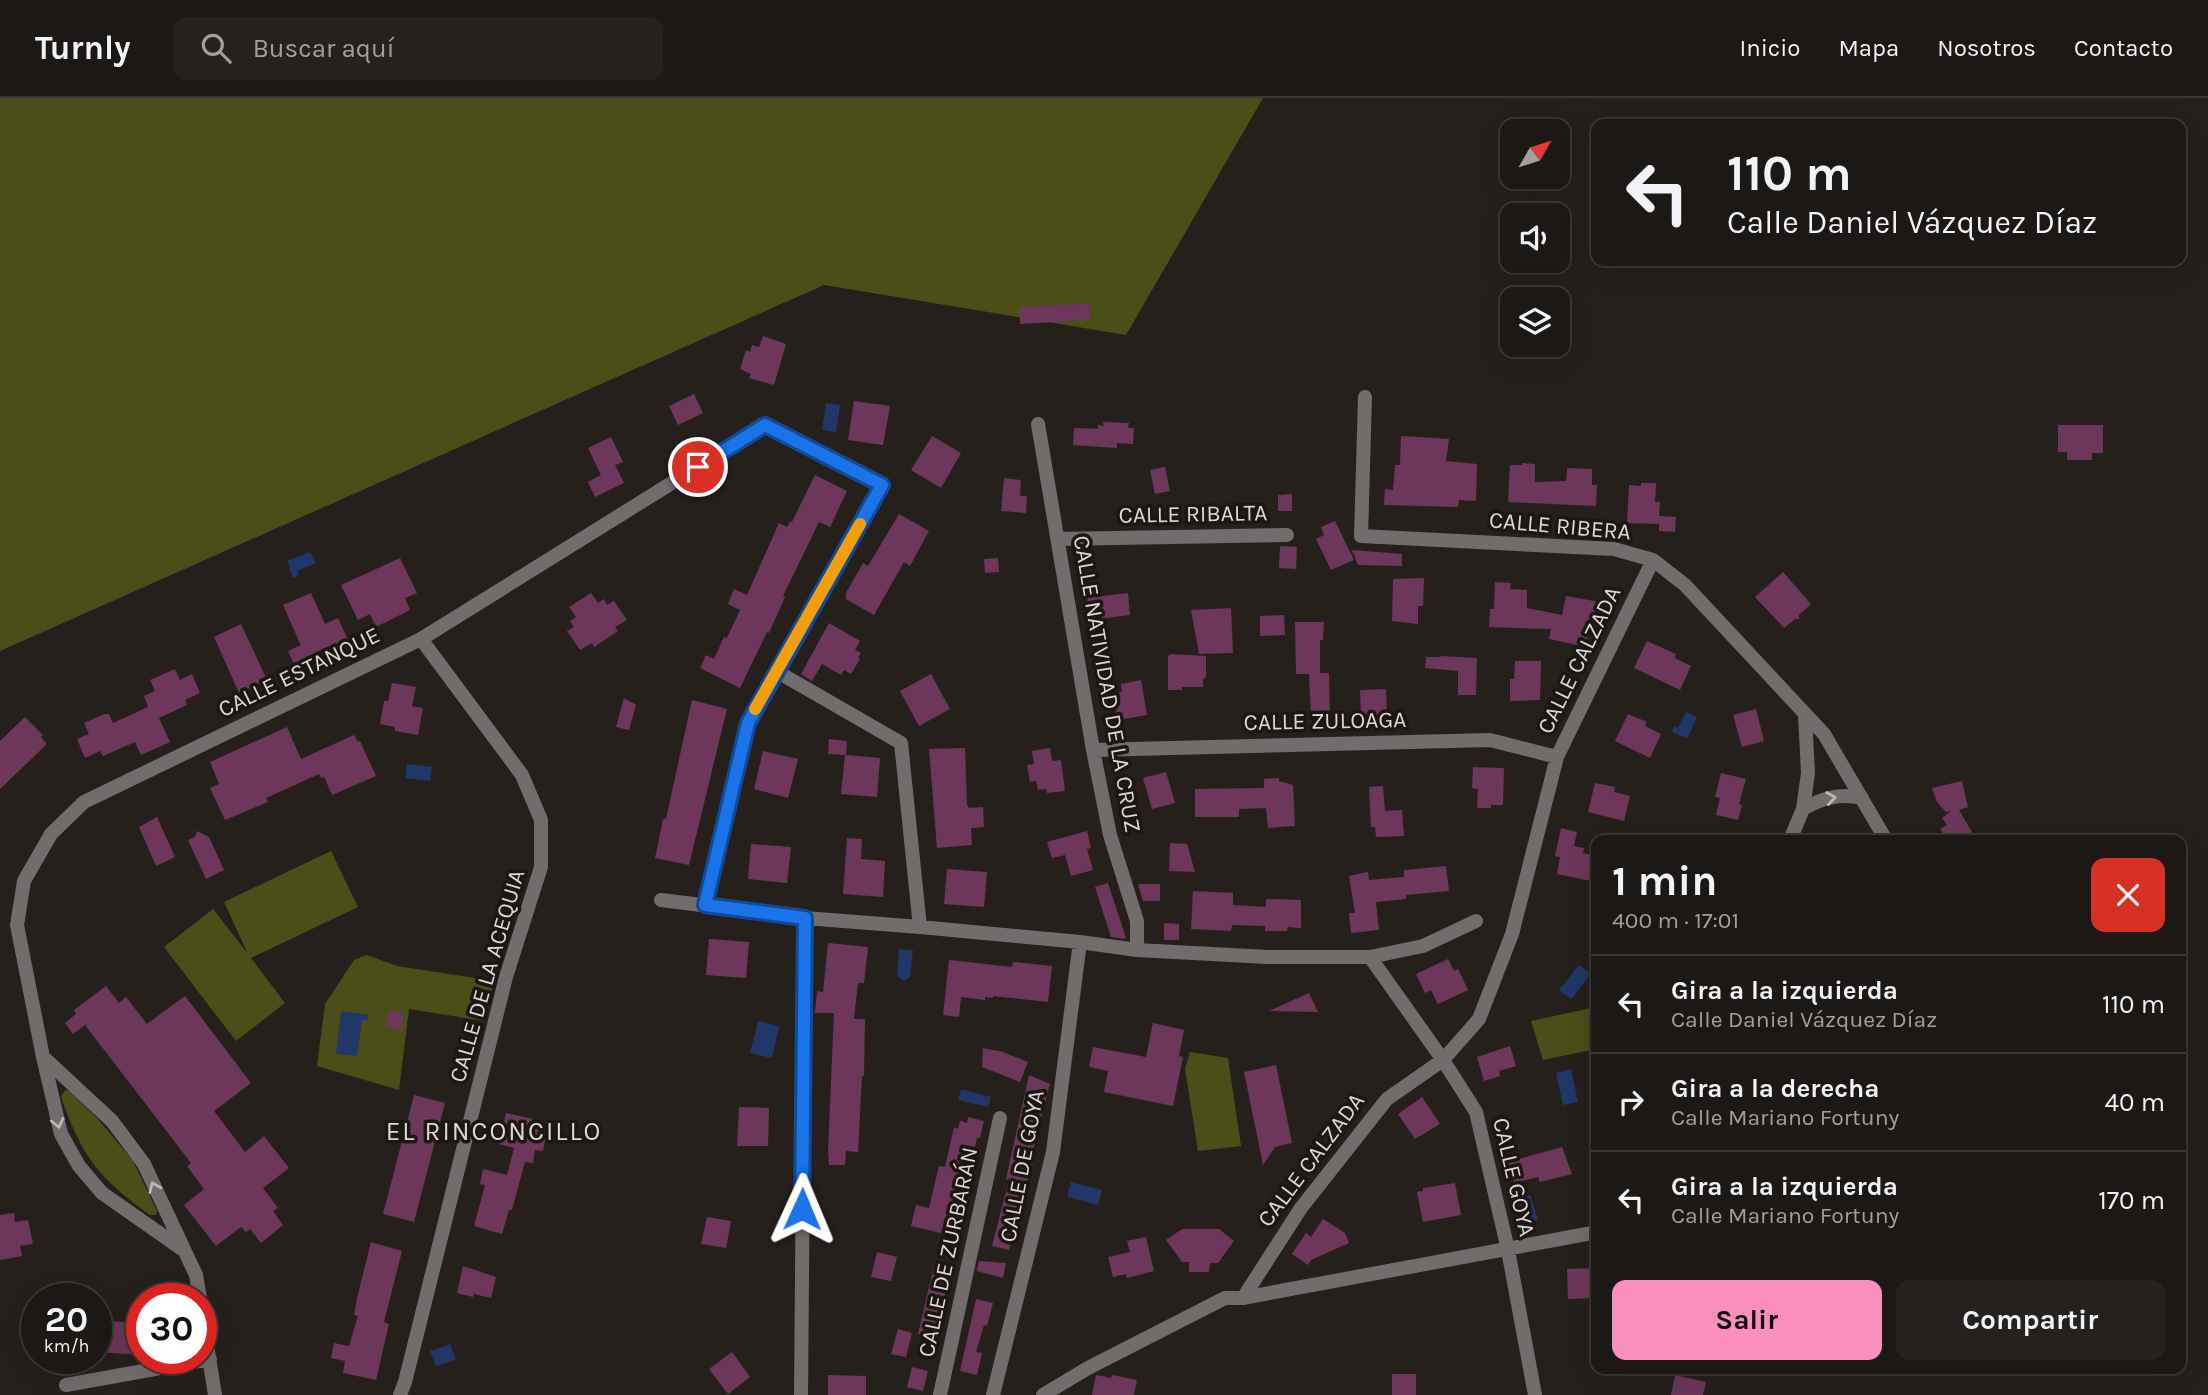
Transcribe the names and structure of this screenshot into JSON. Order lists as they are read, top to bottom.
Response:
{
  "streets": {
    "street": [
      "CALLE RIBALTA",
      "CALLE RIBERA",
      "CALLE CALZADA",
      "CALLE ESTANQUE",
      "CALLE NATIVIDAD DE LA CRUZ",
      "CALLE ZULOAGA",
      "CALLE DE LA ACEQUIA",
      "CALLE DE GOYA",
      "CALLE GOYA",
      "CALLE DE ZURBARÁN"
    ]
  },
  "crossings": [
    ["CALLE RIBALTA", "CALLE NATIVIDAD DE LA CRUZ"],
    ["CALLE RIBERA", "CALLE CALZADA"],
    ["CALLE CALZADA", "CALLE ZULOAGA"],
    ["CALLE CALZADA", "CALLE GOYA"],
    ["CALLE ESTANQUE", "CALLE DE LA ACEQUIA"],
    ["CALLE NATIVIDAD DE LA CRUZ", "CALLE ZULOAGA"]
  ],
  "districts": ["EL RINCONCILLO"],
  "north": "top right",
  "page": {
    "header": "Turnly",
    "search": "Buscar aquí",
    "nav": [
      "Inicio",
      "Mapa",
      "Nosotros",
      "Contacto"
    ],
    "turn": ["110 m", "Calle Daniel Vázquez Díaz"],
    "heading": ["1 min", "400 m · 17:01"],
    "list": [
      {
        "name": "Gira a la izquierda",
        "note": "Calle Daniel Vázquez Díaz",
        "value": "110 m"
      },
      {
        "name": "Gira a la derecha",
        "note": "Calle Mariano Fortuny",
        "value": "40 m"
      },
      {
        "name": "Gira a la izquierda",
        "note": "Calle Mariano Fortuny",
        "value": "170 m"
      }
    ],
    "buttons": ["Salir", "Compartir"],
    "speed": "20 km/h",
    "limit": "30"
  }
}
